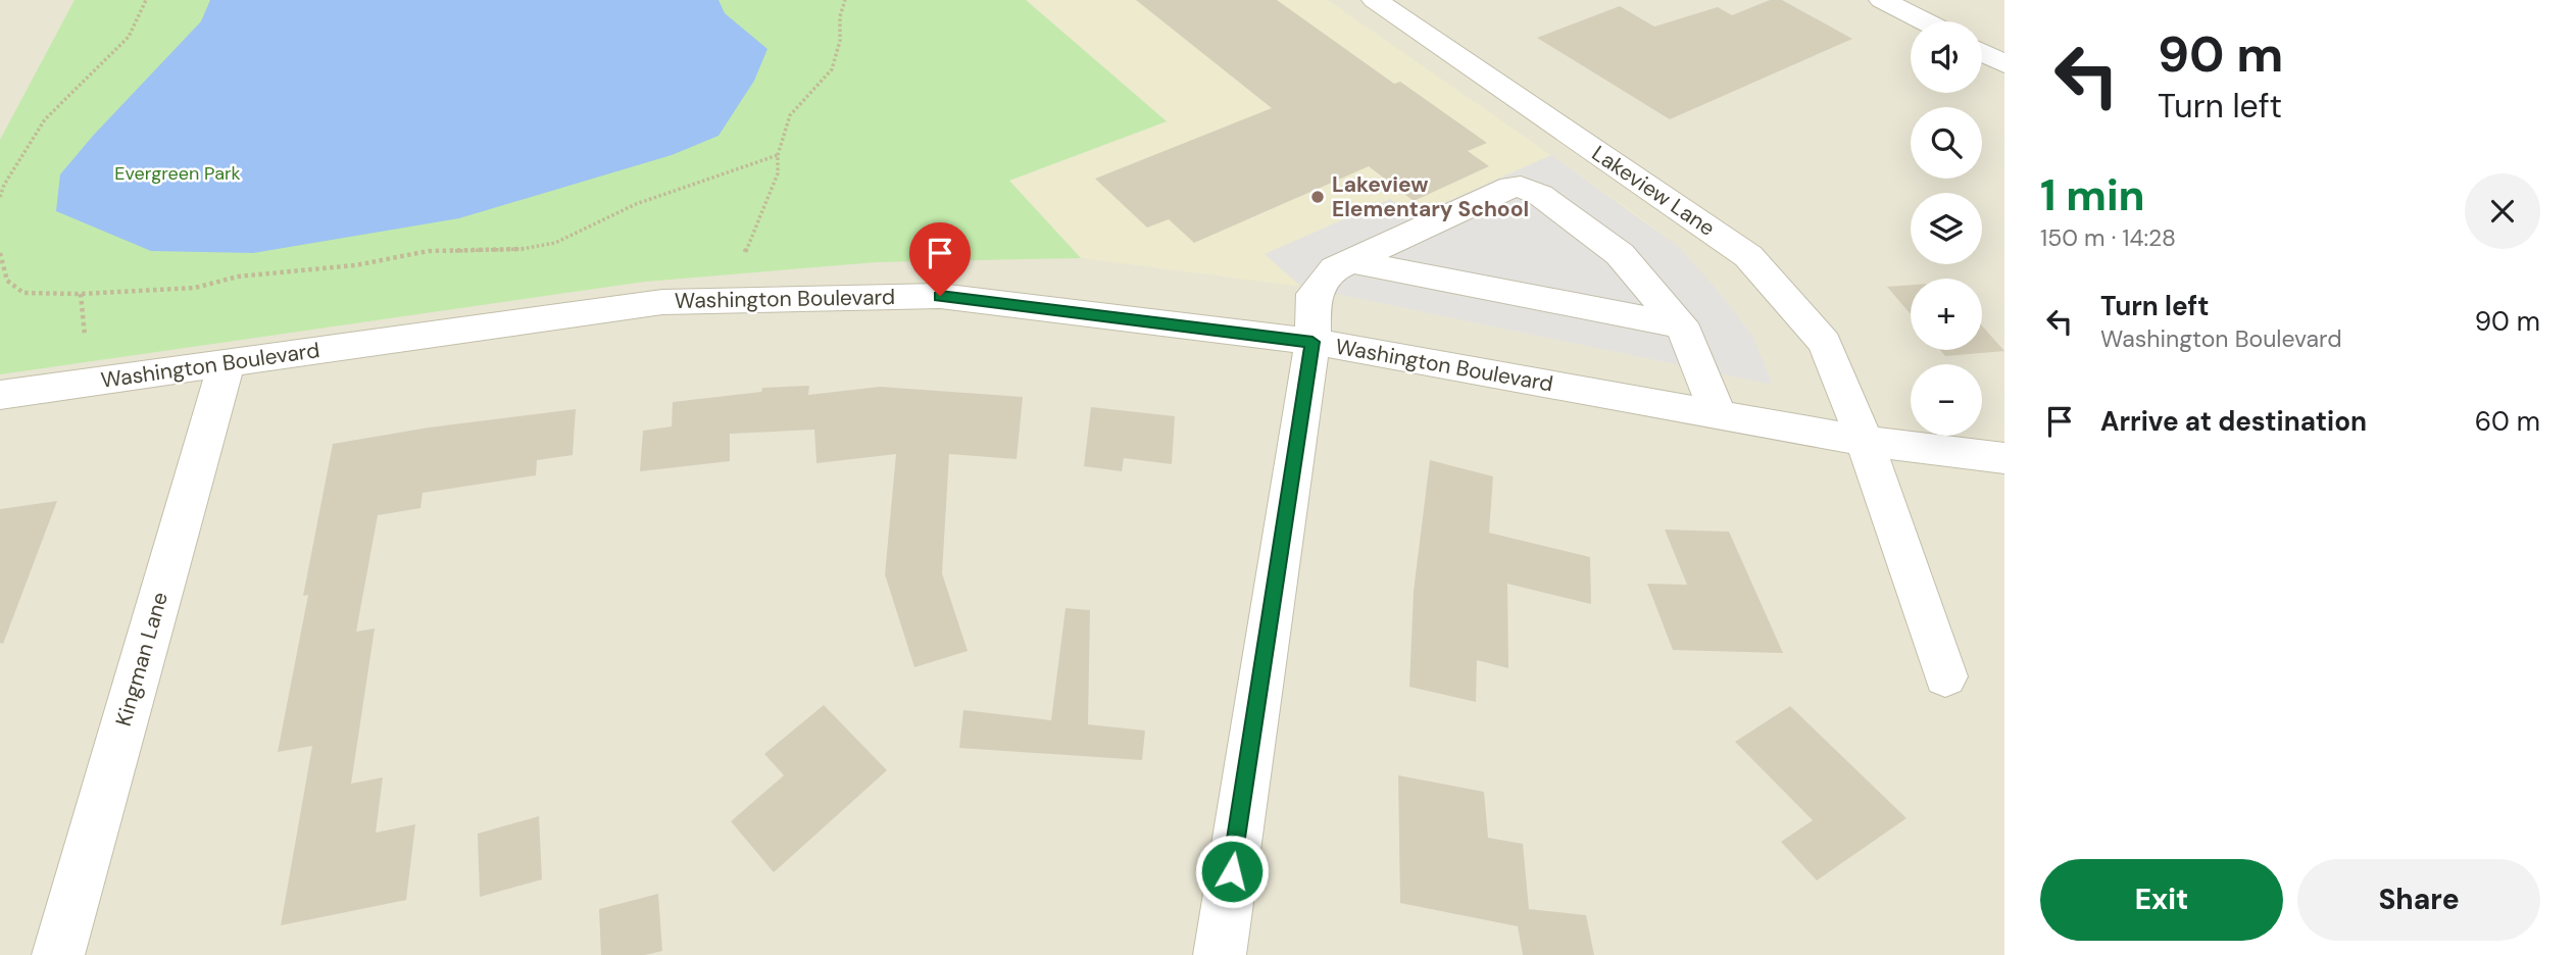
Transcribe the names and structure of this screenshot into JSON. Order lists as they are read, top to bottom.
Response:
{
  "streets": {
    "street": ["Lakeview Lane", "Washington Boulevard", "Kingman Lane"]
  },
  "crossings": [
    ["Lakeview Lane", "Washington Boulevard"],
    ["Washington Boulevard", "Kingman Lane"]
  ],
  "parks": ["Evergreen Park"],
  "places": ["Lakeview Elementary School"],
  "page": {
    "turn": ["90 m", "Turn left"],
    "map_buttons": ["+", "−"],
    "heading": ["1 min", "150 m · 14:28"],
    "list": [
      {
        "name": "Turn left",
        "note": "Washington Boulevard",
        "value": "90 m"
      },
      {
        "name": "Arrive at destination",
        "value": "60 m"
      }
    ],
    "buttons": ["Exit", "Share"]
  }
}
